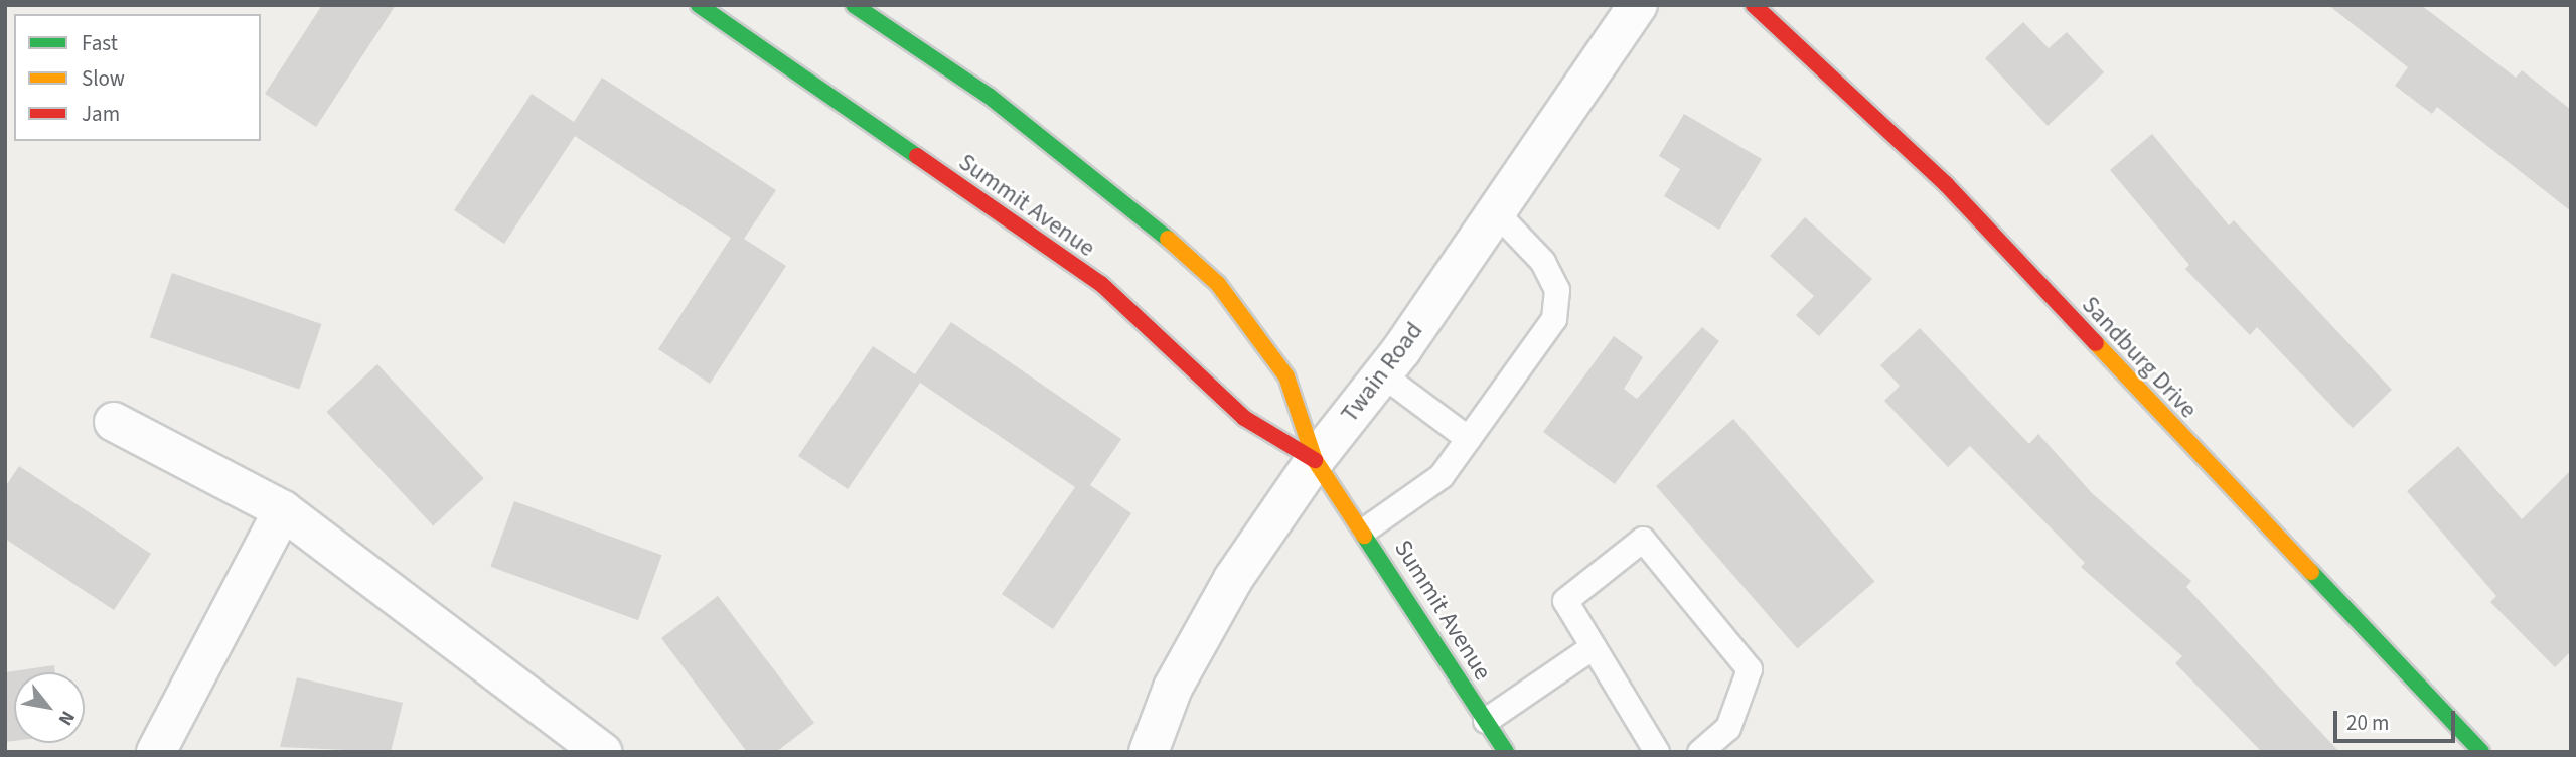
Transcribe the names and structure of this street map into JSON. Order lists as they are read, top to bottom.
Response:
{
  "streets": {
    "main road": ["Summit Avenue", "Sandburg Drive"],
    "street": ["Twain Road"]
  },
  "crossings": [
    ["Summit Avenue", "Twain Road"]
  ],
  "legend": ["Fast", "Slow", "Jam"],
  "scale_bar": "20 m",
  "north": "bottom right"
}
